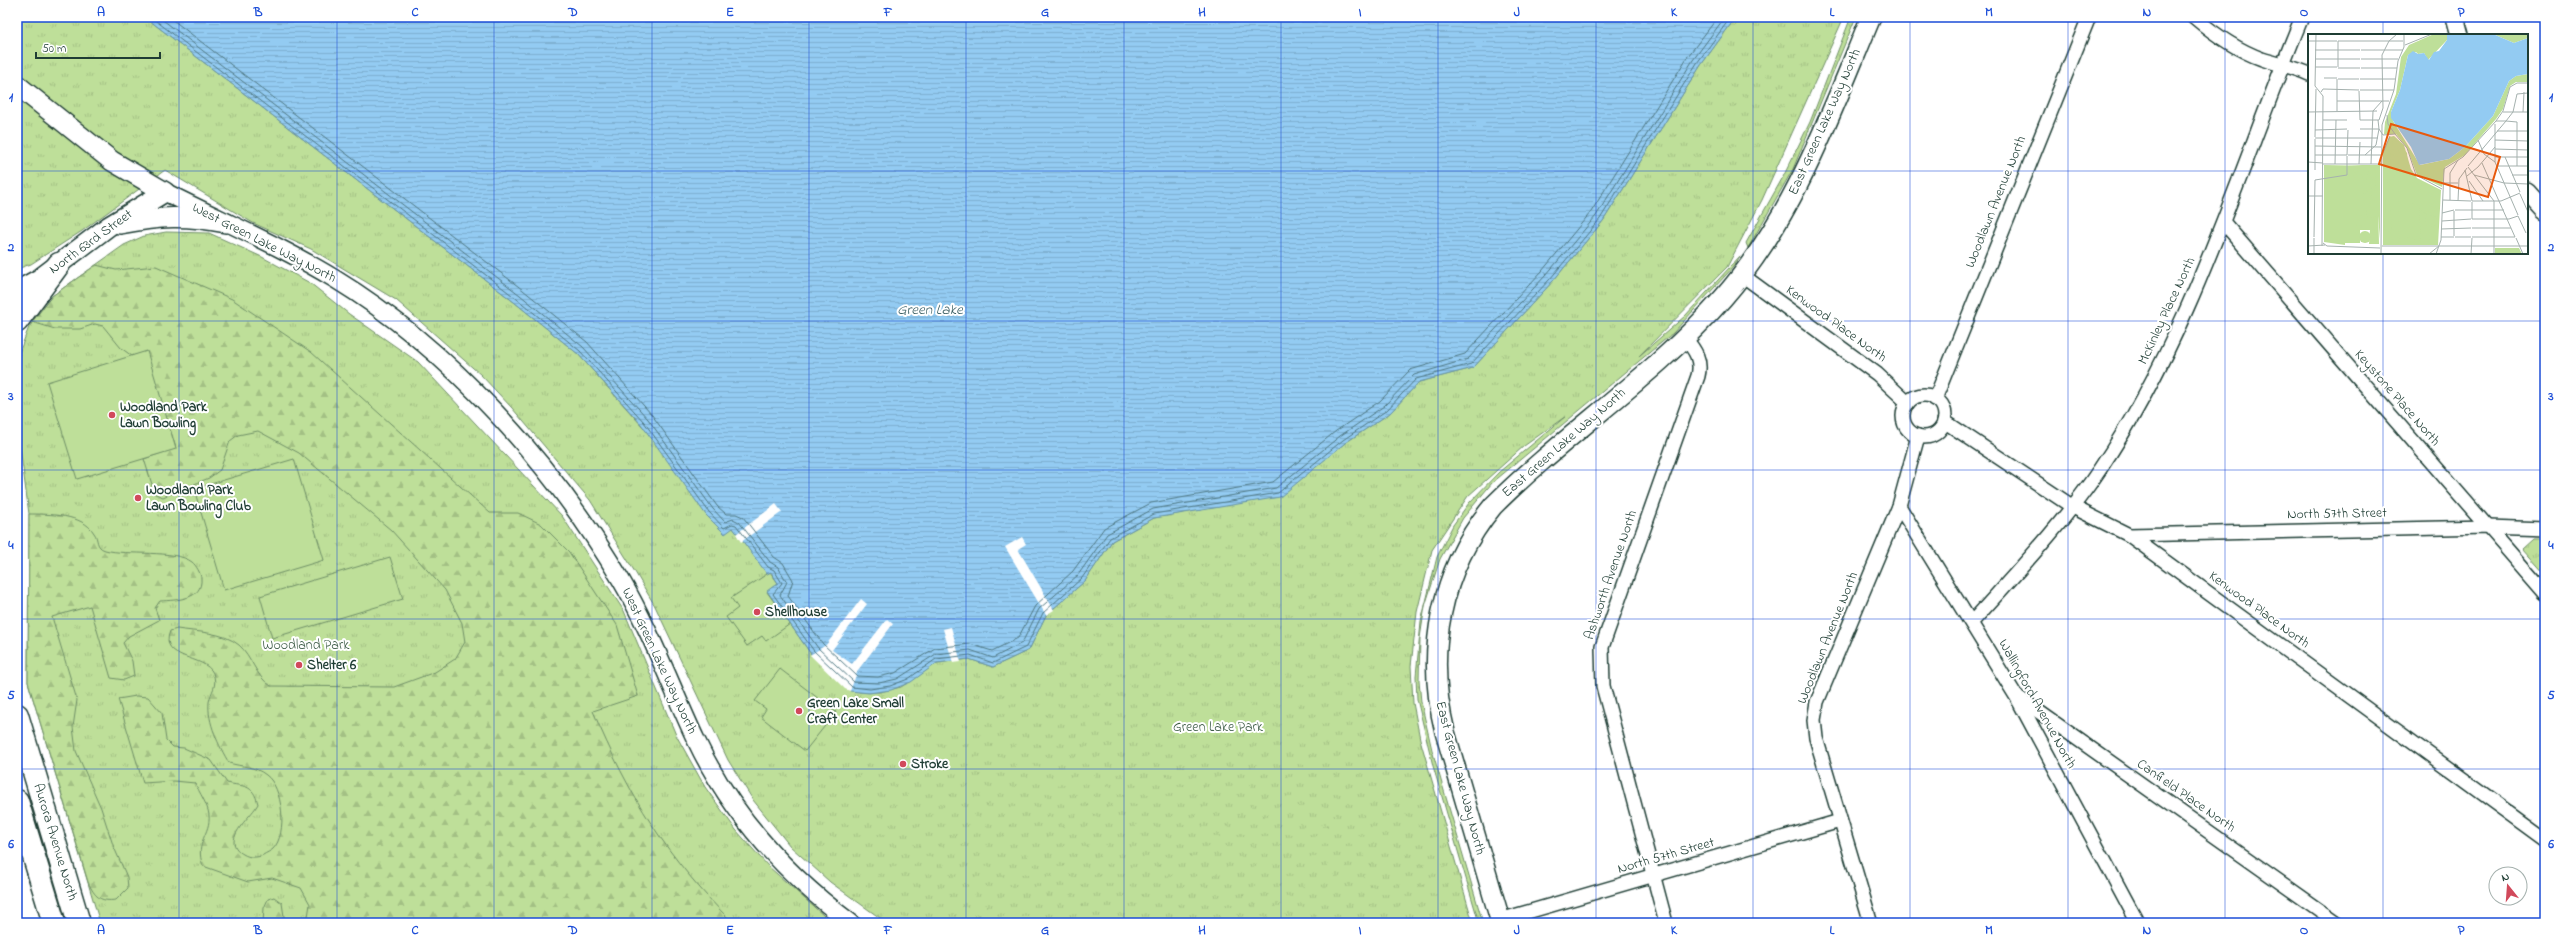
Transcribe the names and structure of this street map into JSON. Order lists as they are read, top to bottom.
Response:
{
  "streets": {
    "highway": ["Aurora Avenue North"],
    "main road": ["East Green Lake Way North", "North 63rd Street", "West Green Lake Way North"],
    "street": [
      "Woodlawn Avenue North",
      "McKinley Place North",
      "Kenwood Place North",
      "Keystone Place North",
      "North 57th Street",
      "Ashworth Avenue North",
      "Wallingford Avenue North",
      "Canfield Place North"
    ]
  },
  "crossings": [
    ["East Green Lake Way North", "Kenwood Place North"],
    ["East Green Lake Way North", "North 57th Street"],
    ["East Green Lake Way North", "Ashworth Avenue North"],
    ["Woodlawn Avenue North", "Kenwood Place North"],
    ["Woodlawn Avenue North", "North 57th Street"],
    ["Woodlawn Avenue North", "Wallingford Avenue North"],
    ["North 63rd Street", "West Green Lake Way North"],
    ["McKinley Place North", "Kenwood Place North"],
    ["McKinley Place North", "Keystone Place North"],
    ["McKinley Place North", "Wallingford Avenue North"],
    ["Kenwood Place North", "North 57th Street"],
    ["Keystone Place North", "North 57th Street"],
    ["North 57th Street", "Ashworth Avenue North"],
    ["Wallingford Avenue North", "Canfield Place North"]
  ],
  "water": ["Green Lake"],
  "parks": ["Woodland Park", "Green Lake Park"],
  "places": [
    "Woodland Park Lawn Bowling",
    "Woodland Park Lawn Bowling Club",
    "Shellhouse",
    "Shelter 6",
    "Green Lake Small Craft Center",
    "Stroke"
  ],
  "scale_bar": "50 m",
  "north": "top",
  "grid": {
    "columns": [
      "A",
      "B",
      "C",
      "D",
      "E",
      "F",
      "G",
      "H",
      "I",
      "J",
      "K",
      "L",
      "M",
      "N",
      "O",
      "P"
    ],
    "rows": [
      "1",
      "2",
      "3",
      "4",
      "5",
      "6"
    ]
  }
}
